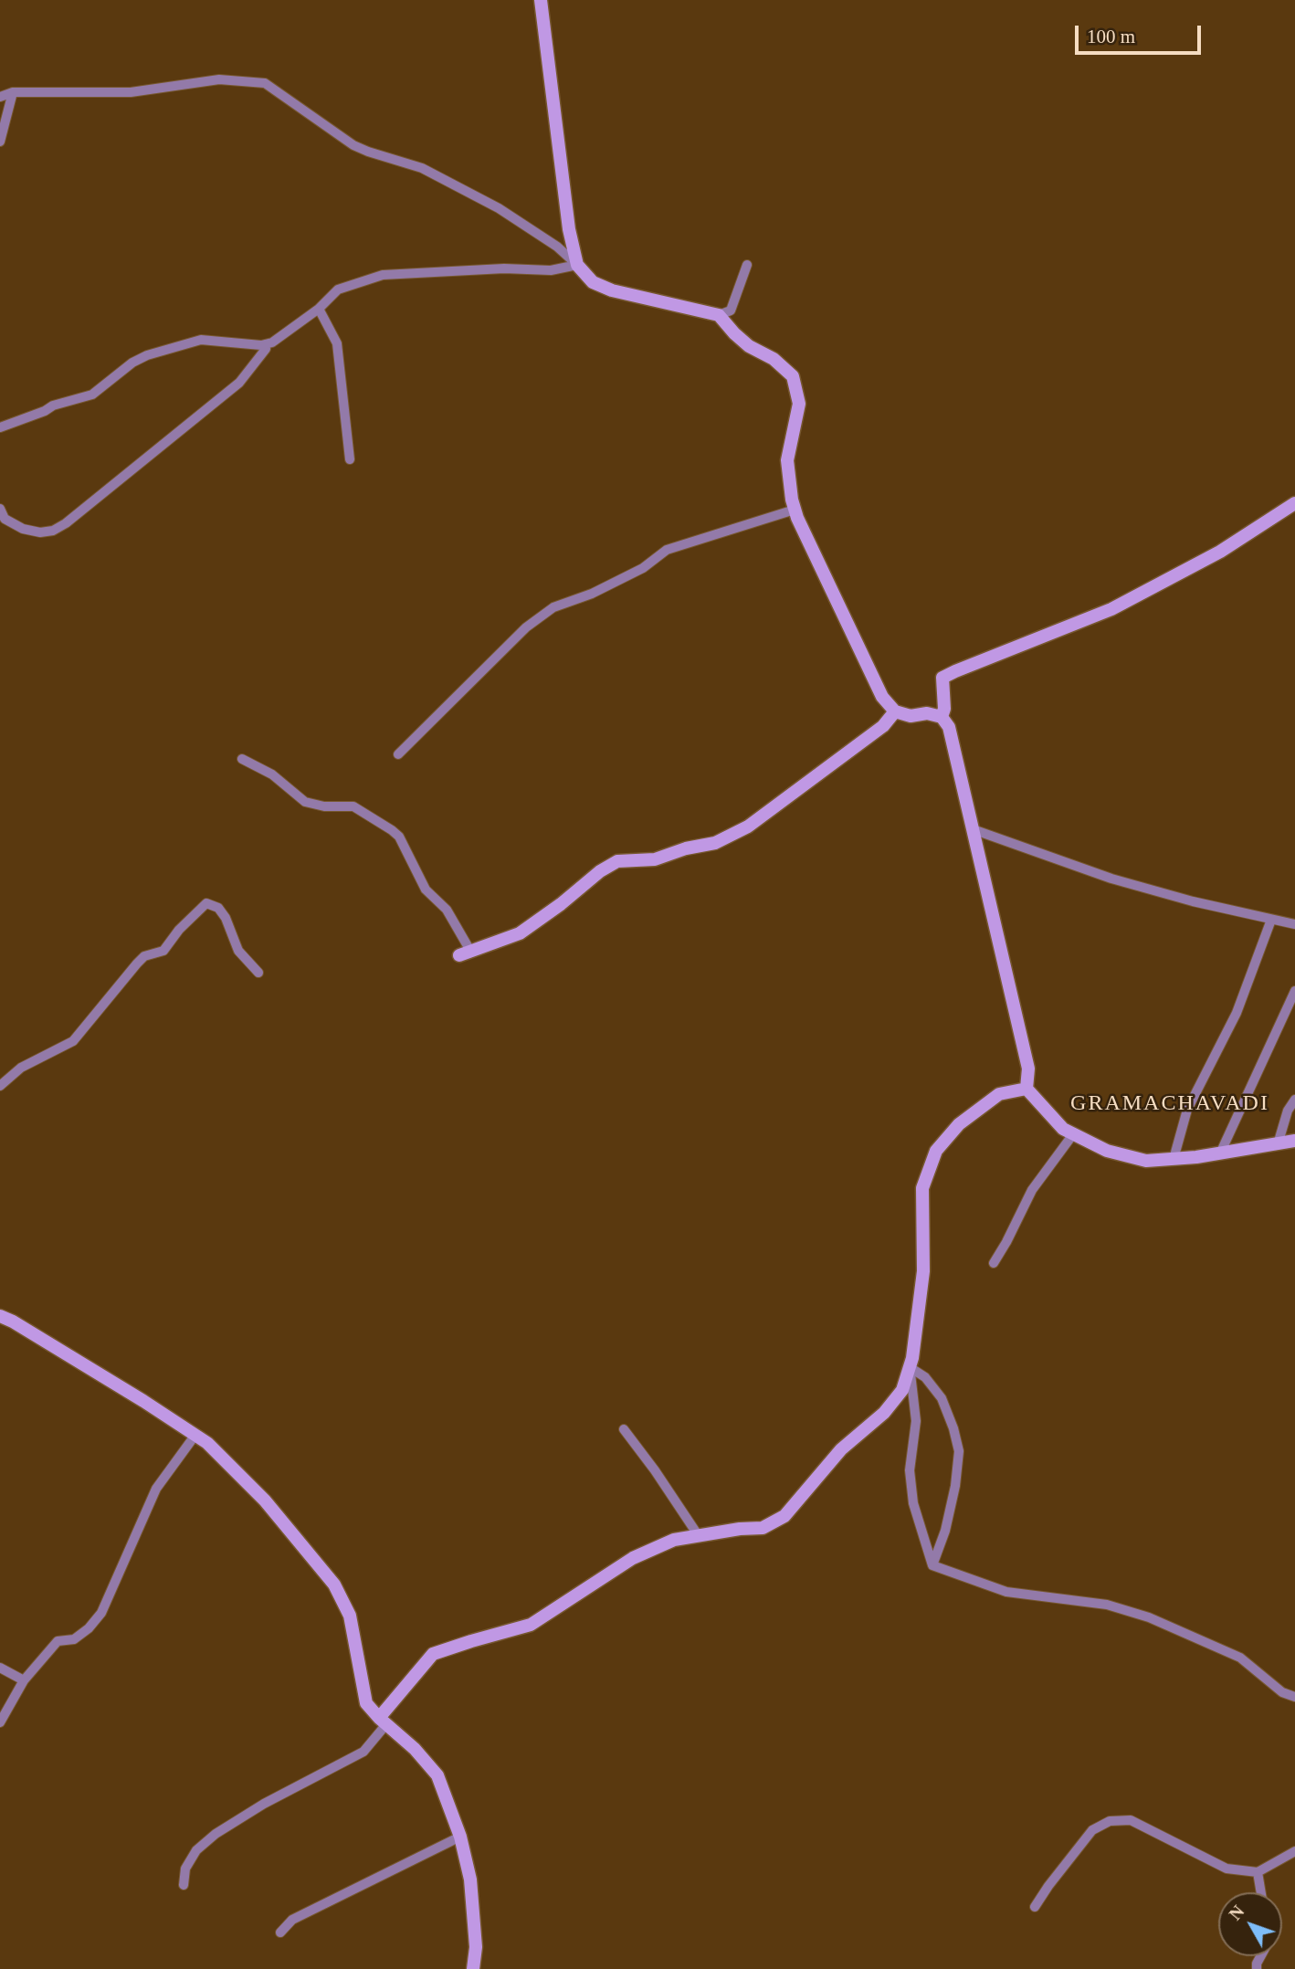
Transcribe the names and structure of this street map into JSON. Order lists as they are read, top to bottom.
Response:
{
  "districts": ["GRAMACHAVADI"],
  "scale_bar": "100 m",
  "north": "top left"
}
